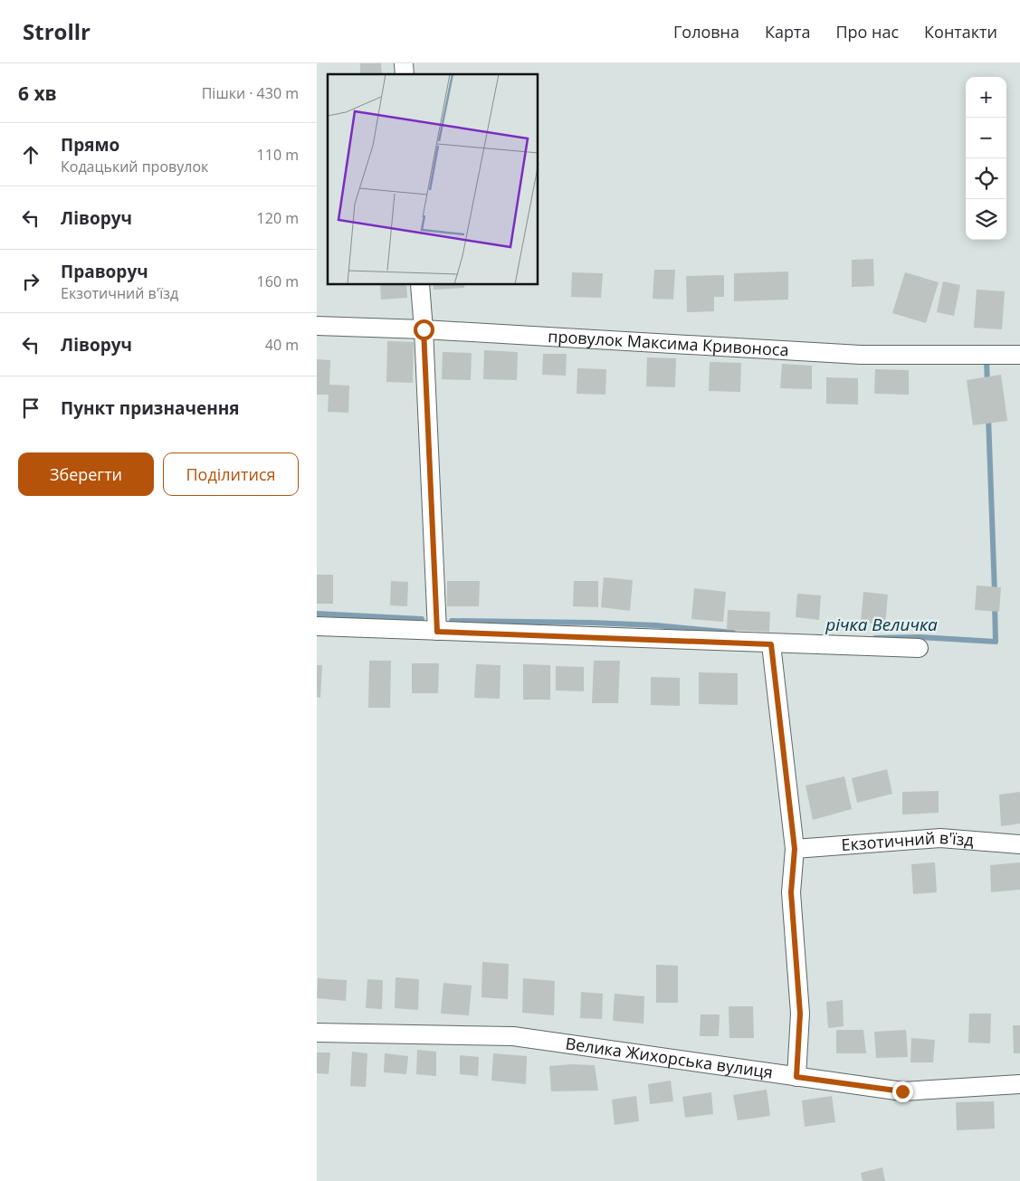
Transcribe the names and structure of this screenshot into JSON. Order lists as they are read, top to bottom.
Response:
{
  "streets": {
    "street": ["провулок Максима Кривоноса", "Екзотичний в'їзд", "Велика Жихорська вулиця"]
  },
  "water": ["річка Величка"],
  "page": {
    "header": "Strollr",
    "nav": [
      "Головна",
      "Карта",
      "Про нас",
      "Контакти"
    ],
    "heading": ["6 хв", "Пішки · 430 m"],
    "map_buttons": ["+", "−"],
    "list": [
      ["Прямо", "Кодацький провулок", "110 m"],
      ["Ліворуч", "120 m"],
      ["Праворуч", "Екзотичний в'їзд", "160 m"],
      ["Ліворуч", "40 m"],
      "Пункт призначення"
    ],
    "buttons": ["Зберегти", "Поділитися"]
  }
}
